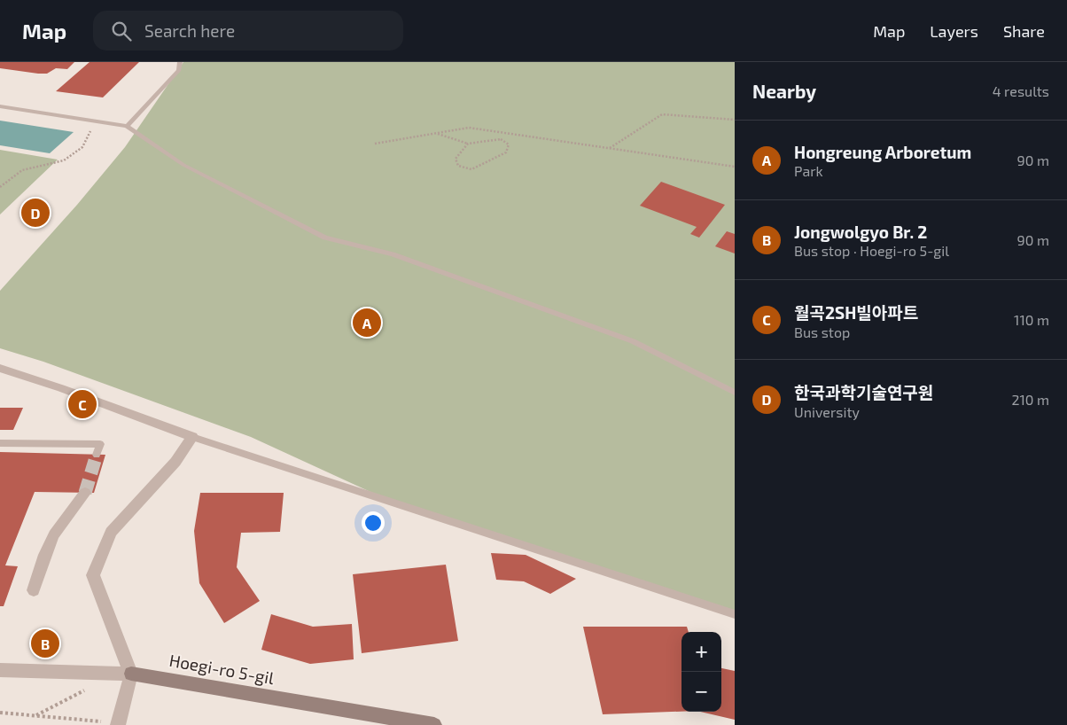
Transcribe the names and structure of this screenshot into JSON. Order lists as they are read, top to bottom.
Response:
{
  "streets": {
    "street": ["Hoegi-ro 5-gil"]
  },
  "page": {
    "header": "Map",
    "search": "Search here",
    "nav": ["Map", "Layers", "Share"],
    "heading": ["Nearby", "4 results"],
    "list": [
      {
        "mark": "A",
        "name": "Hongreung Arboretum",
        "note": "Park",
        "value": "90 m"
      },
      {
        "mark": "B",
        "name": "Jongwolgyo Br. 2",
        "note": "Bus stop · Hoegi-ro 5-gil",
        "value": "90 m"
      },
      {
        "mark": "C",
        "name": "월곡2SH빌아파트",
        "note": "Bus stop",
        "value": "110 m"
      },
      {
        "mark": "D",
        "name": "한국과학기술연구원",
        "note": "University",
        "value": "210 m"
      }
    ],
    "pins": [
      "D",
      "A",
      "C",
      "B"
    ],
    "map_buttons": ["+", "−"]
  }
}
